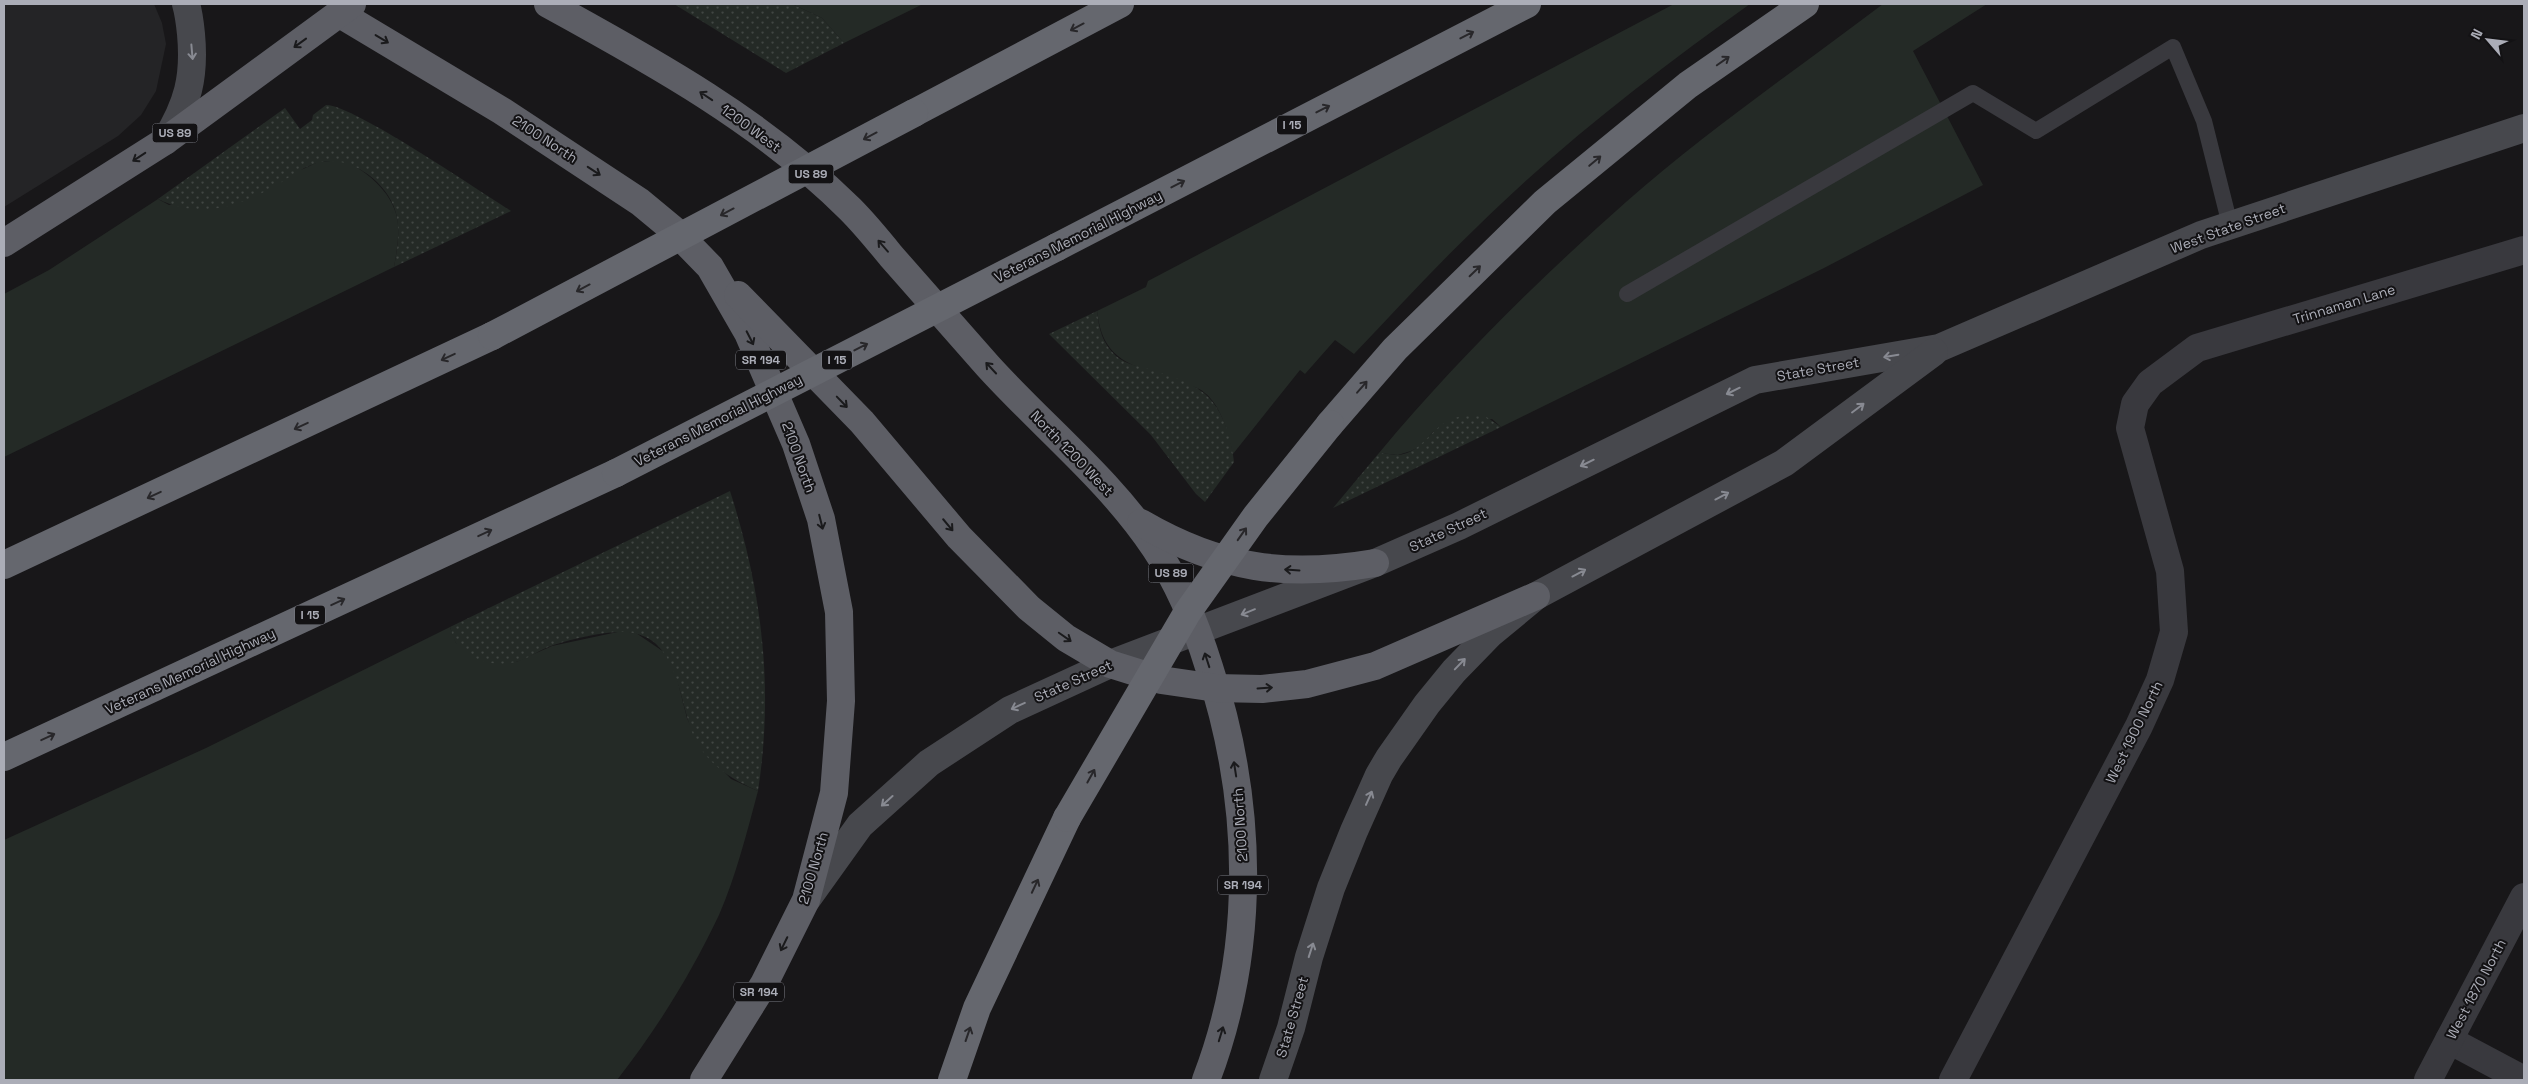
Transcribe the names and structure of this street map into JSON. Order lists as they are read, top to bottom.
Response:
{
  "streets": {
    "highway": [
      "I 15",
      "1200 West",
      "US 89",
      "2100 North",
      "Veterans Memorial Highway",
      "SR 194",
      "North 1200 West"
    ],
    "main road": ["West State Street", "State Street"],
    "street": ["Trinnaman Lane", "West 1900 North", "West 1870 North"]
  },
  "crossings": [
    ["1200 West", "North 1200 West"],
    ["US 89", "2100 North"],
    ["2100 North", "State Street"],
    ["2100 North", "North 1200 West"],
    ["West State Street", "State Street"],
    ["Trinnaman Lane", "West 1900 North"],
    ["State Street", "North 1200 West"]
  ],
  "north": "top left"
}
